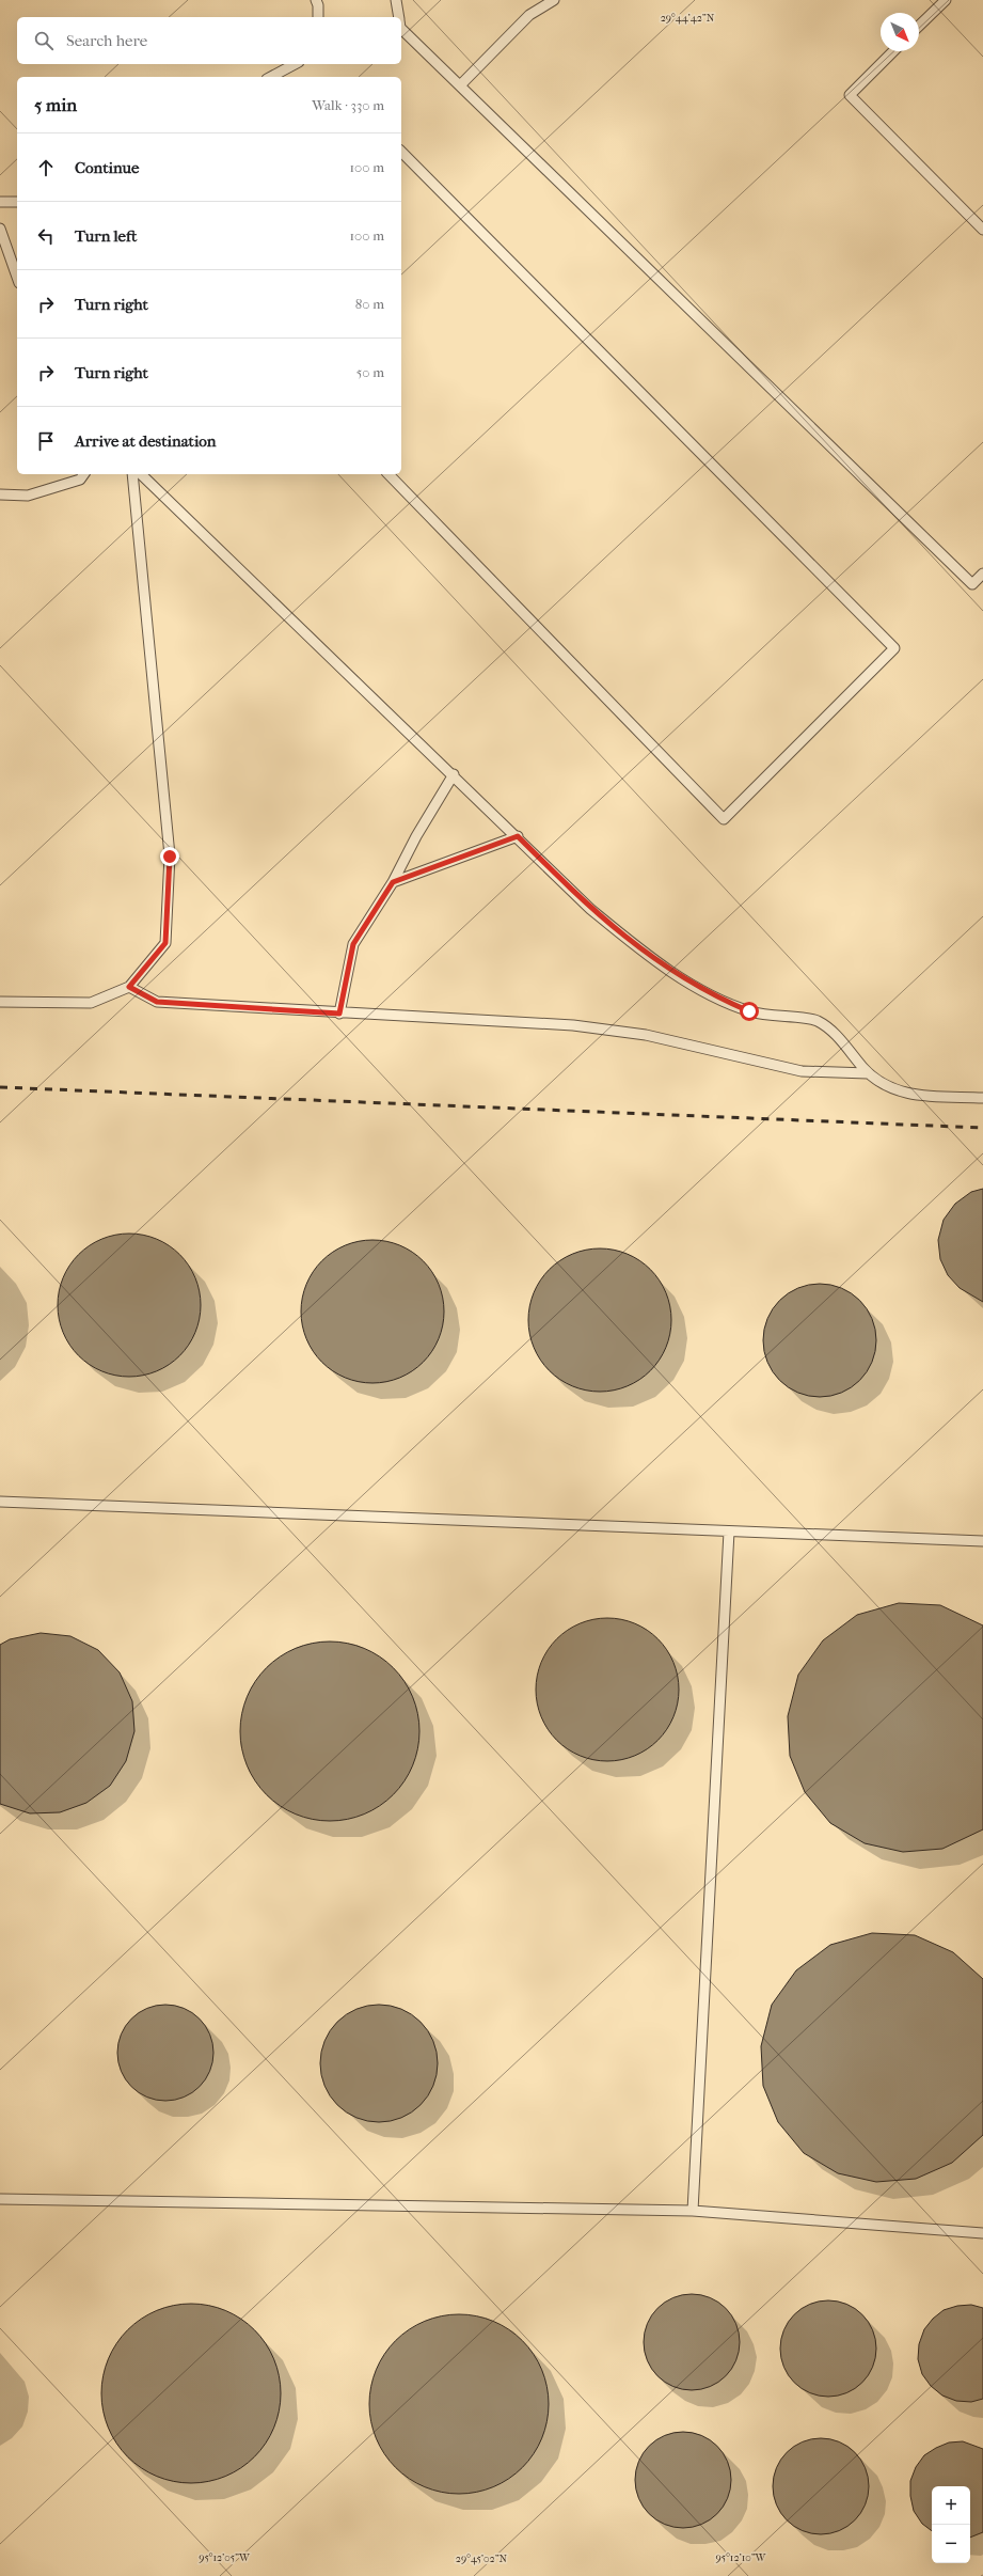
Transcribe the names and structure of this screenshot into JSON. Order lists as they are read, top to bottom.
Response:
{
  "north": "bottom right",
  "page": {
    "search": "Search here",
    "heading": ["5 min", "Walk · 330 m"],
    "list": [
      ["Continue", "100 m"],
      ["Turn left", "100 m"],
      ["Turn right", "80 m"],
      ["Turn right", "50 m"],
      "Arrive at destination"
    ],
    "map_buttons": ["+", "−"]
  },
  "coordinates": [
    "29°44'42\"N",
    "95°12'05\"W",
    "95°12'10\"W",
    "29°45'02\"N"
  ]
}
